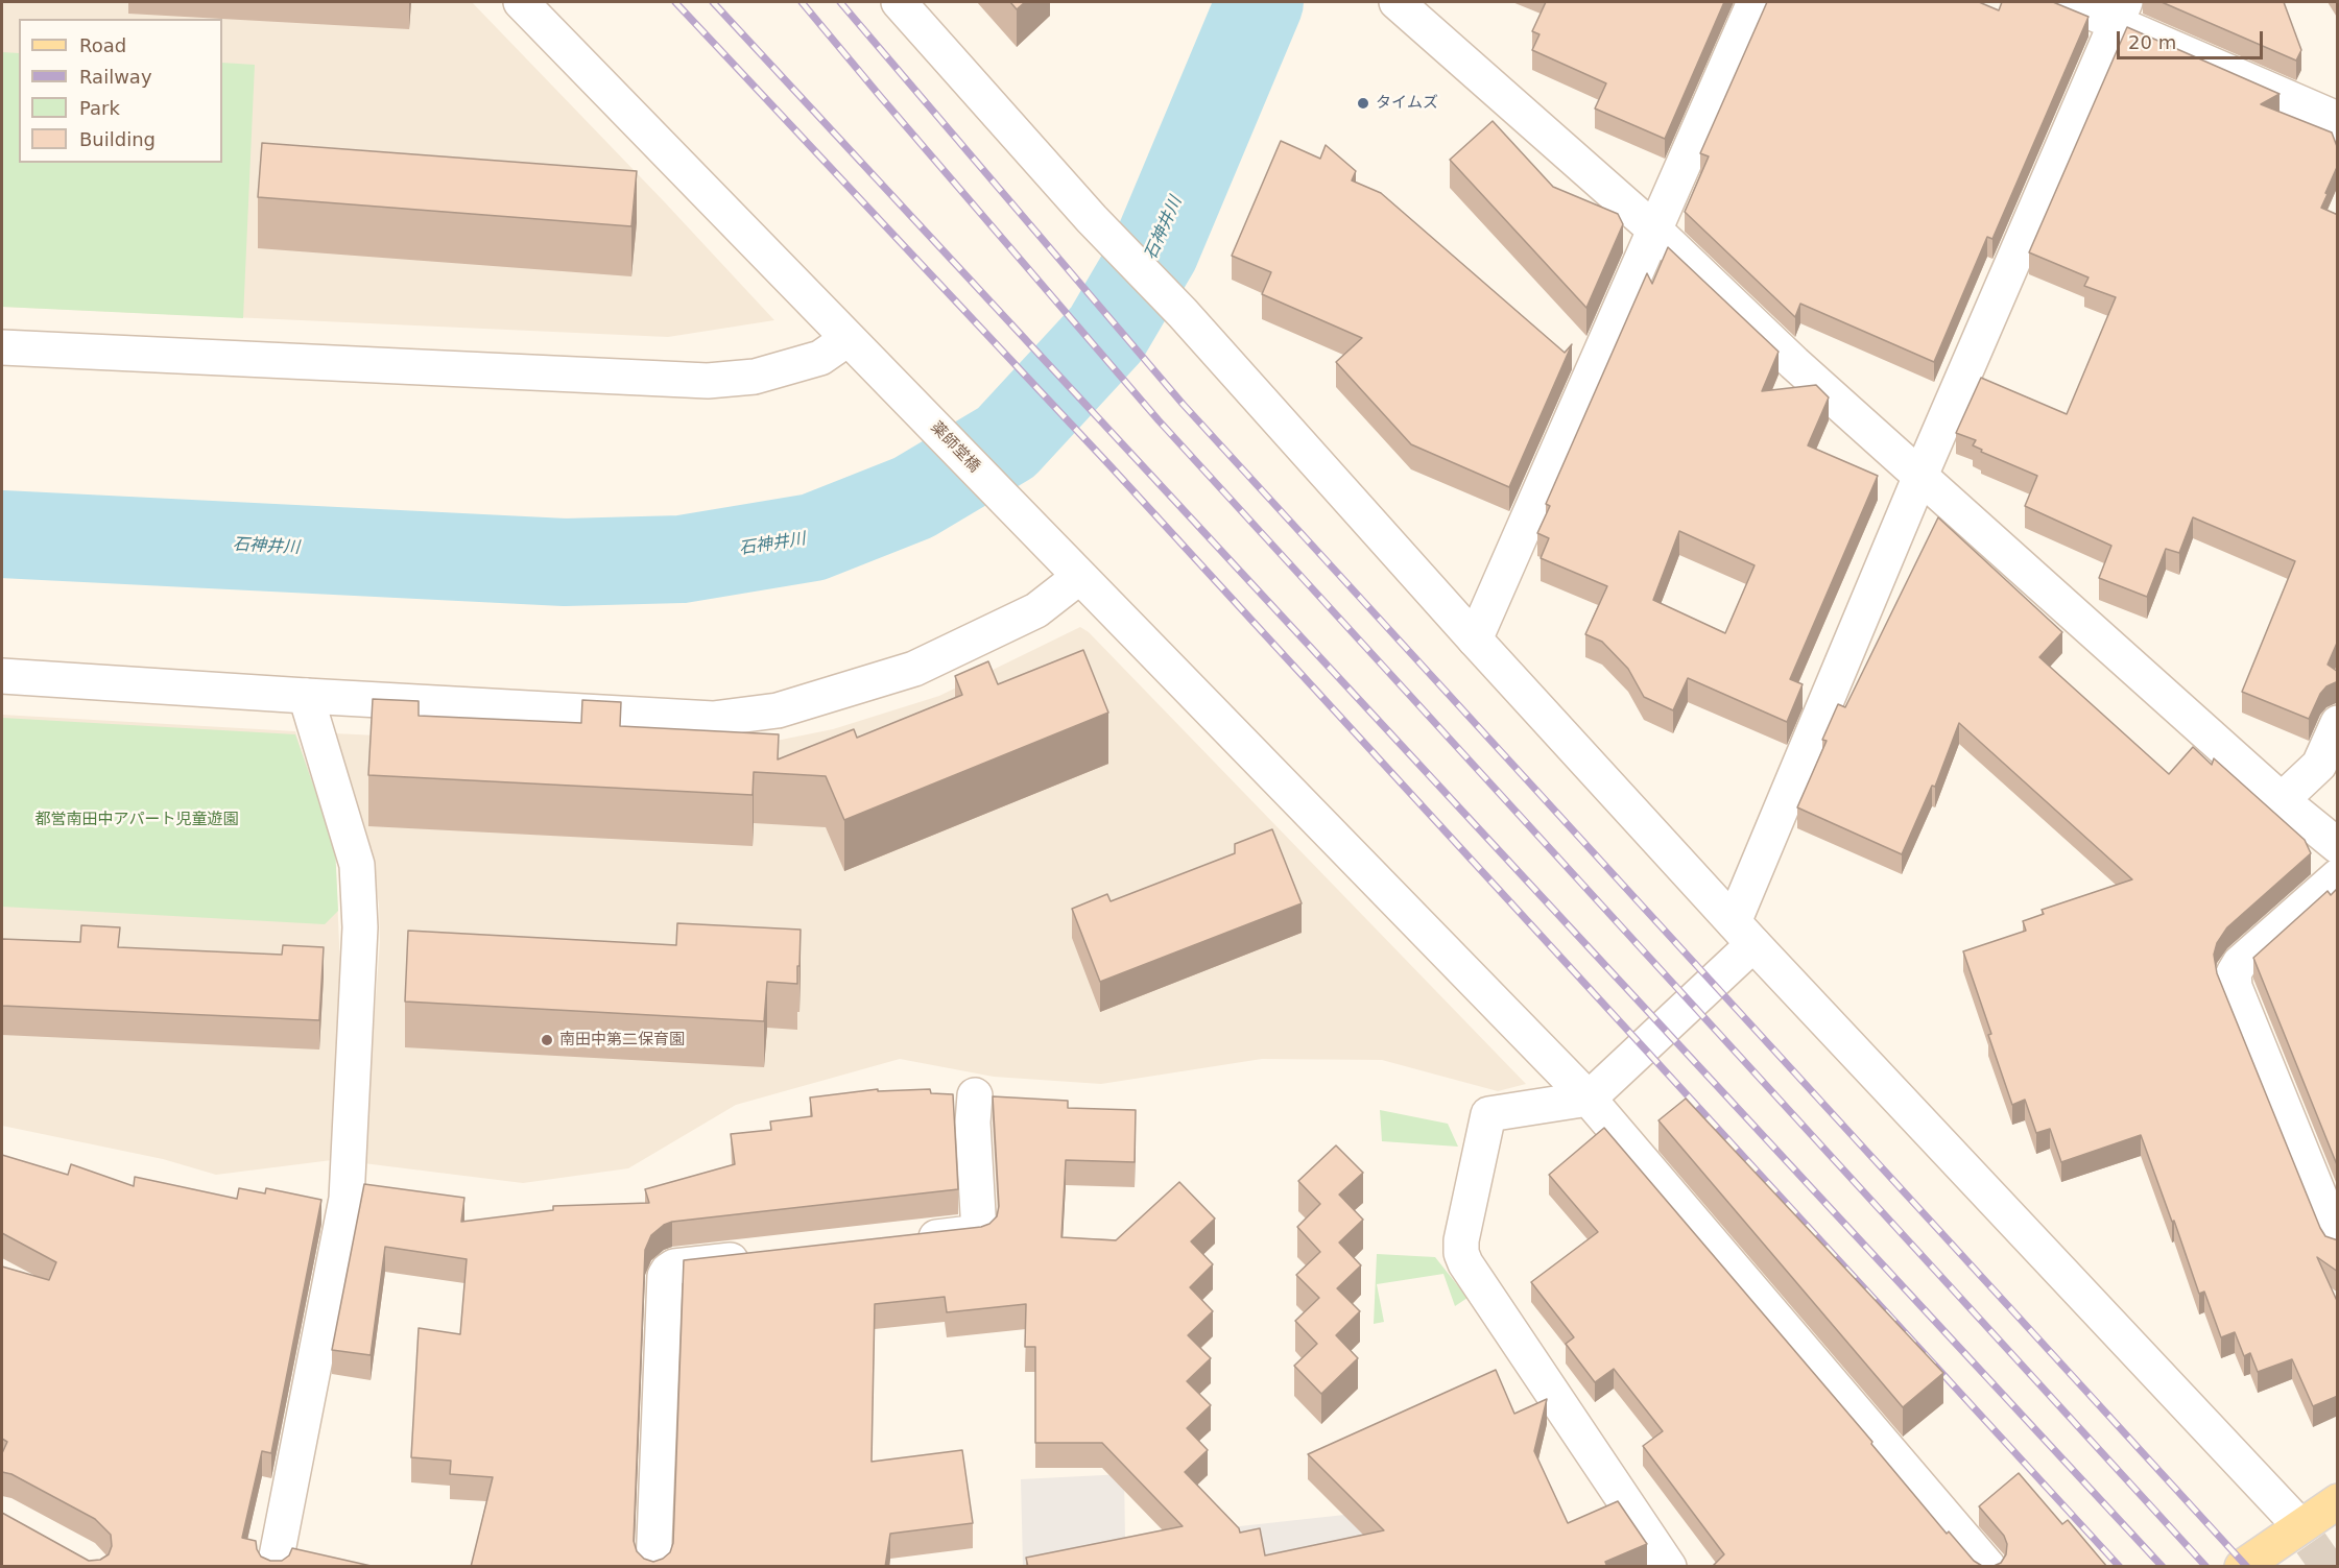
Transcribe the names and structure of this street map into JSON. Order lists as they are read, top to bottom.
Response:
{
  "streets": {
    "street": ["薬師堂橋"]
  },
  "water": ["石神井川"],
  "parks": ["都営南田中アパート児童遊園"],
  "places": ["タイムズ", "南田中第二保育園"],
  "legend": [
    "Road",
    "Railway",
    "Park",
    "Building"
  ],
  "scale_bar": "20 m"
}
